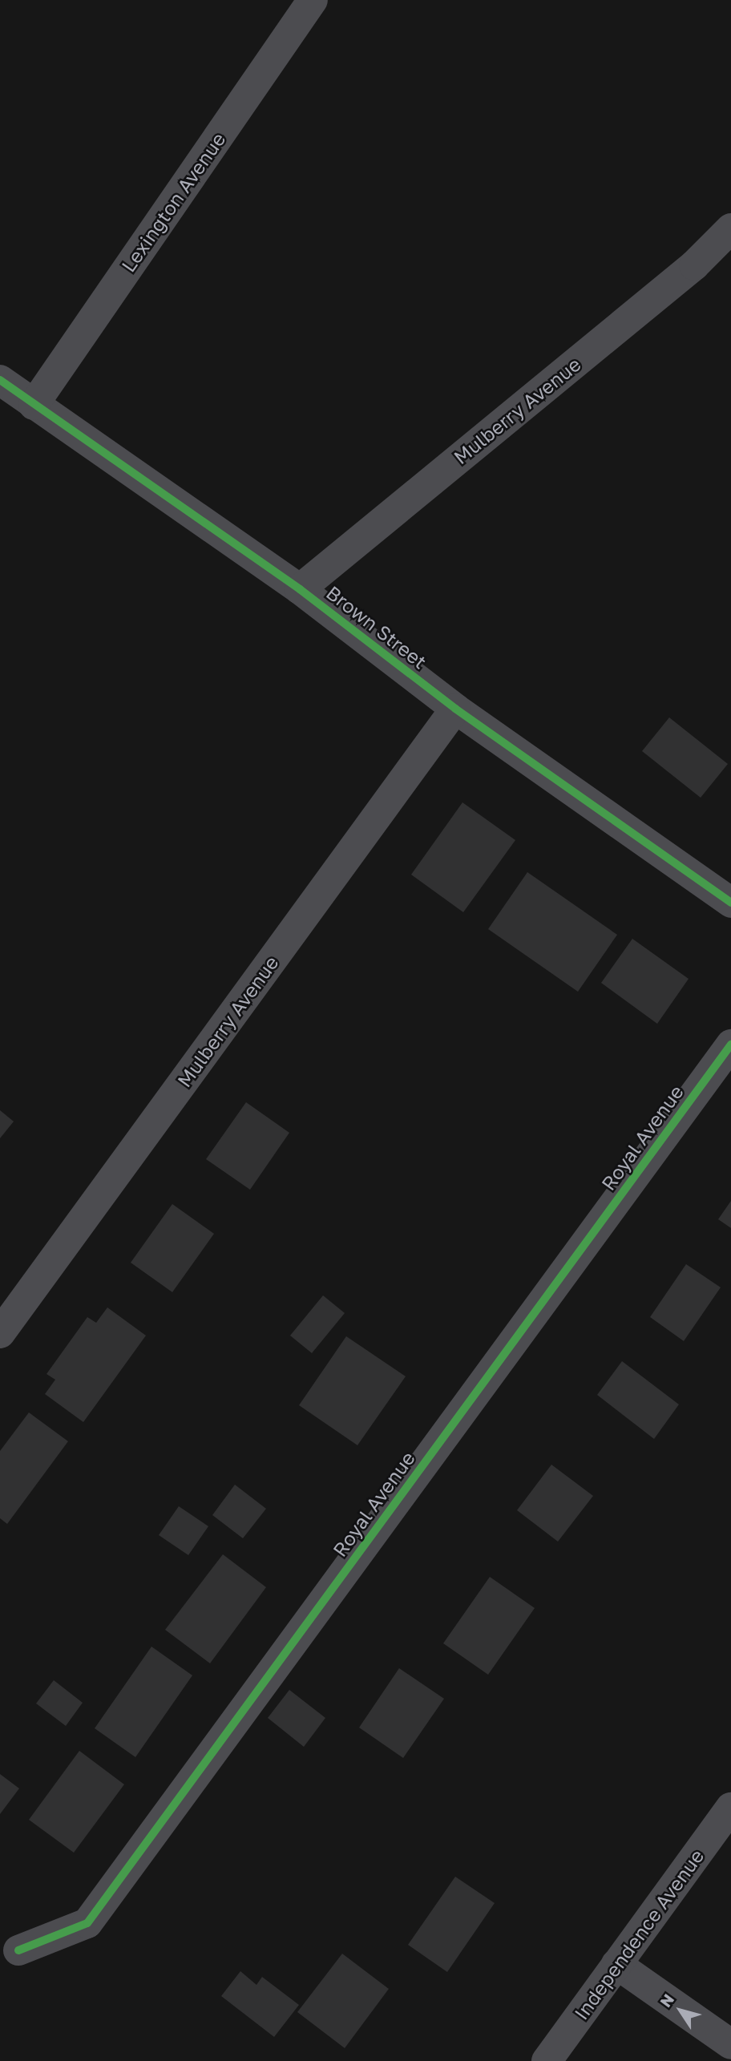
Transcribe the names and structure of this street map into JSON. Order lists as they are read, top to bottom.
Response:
{
  "streets": {
    "street": [
      "Lexington Avenue",
      "Mulberry Avenue",
      "Brown Street",
      "Royal Avenue",
      "Independence Avenue"
    ]
  },
  "crossings": [
    ["Lexington Avenue", "Brown Street"],
    ["Mulberry Avenue", "Brown Street"]
  ],
  "north": "top left"
}
